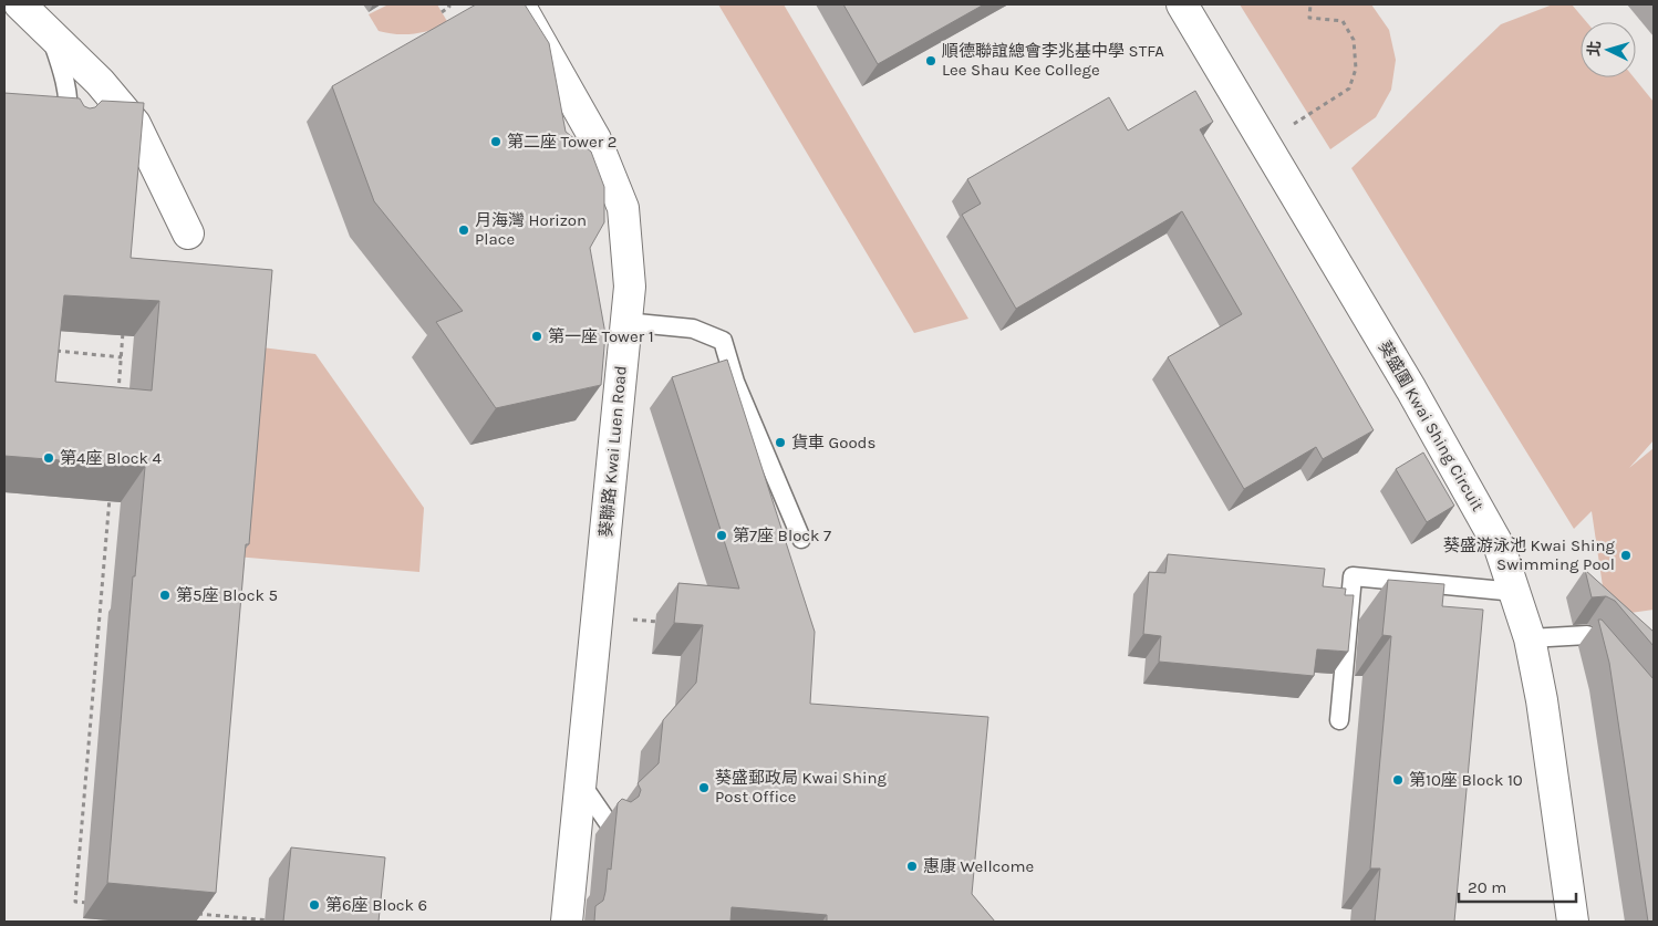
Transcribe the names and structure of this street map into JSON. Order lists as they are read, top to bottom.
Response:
{
  "streets": {
    "street": ["葵盛圍 Kwai Shing Circuit", "葵聯路 Kwai Luen Road"]
  },
  "places": [
    "順德聯誼總會李兆基中學 STFA Lee Shau Kee College",
    "第二座 Tower 2",
    "月海灣 Horizon Place",
    "第一座 Tower 1",
    "貨車 Goods",
    "第4座 Block 4",
    "第7座 Block 7",
    "葵盛游泳池 Kwai Shing Swimming Pool",
    "第5座 Block 5",
    "第10座 Block 10",
    "葵盛郵政局 Kwai Shing Post Office",
    "惠康 Wellcome",
    "第6座 Block 6"
  ],
  "scale_bar": "20 m",
  "north": "left"
}
